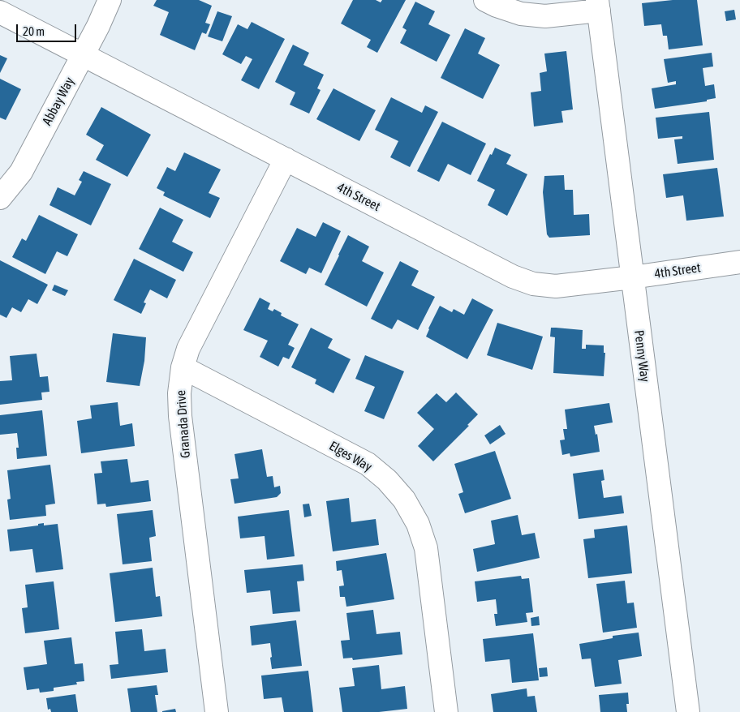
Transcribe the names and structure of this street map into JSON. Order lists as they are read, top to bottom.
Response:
{
  "streets": {
    "street": [
      "Abbay Way",
      "4th Street",
      "Penny Way",
      "Granada Drive",
      "Elges Way"
    ]
  },
  "crossings": [
    ["Abbay Way", "4th Street"],
    ["4th Street", "Penny Way"],
    ["4th Street", "Granada Drive"],
    ["Granada Drive", "Elges Way"]
  ],
  "scale_bar": "20 m"
}
